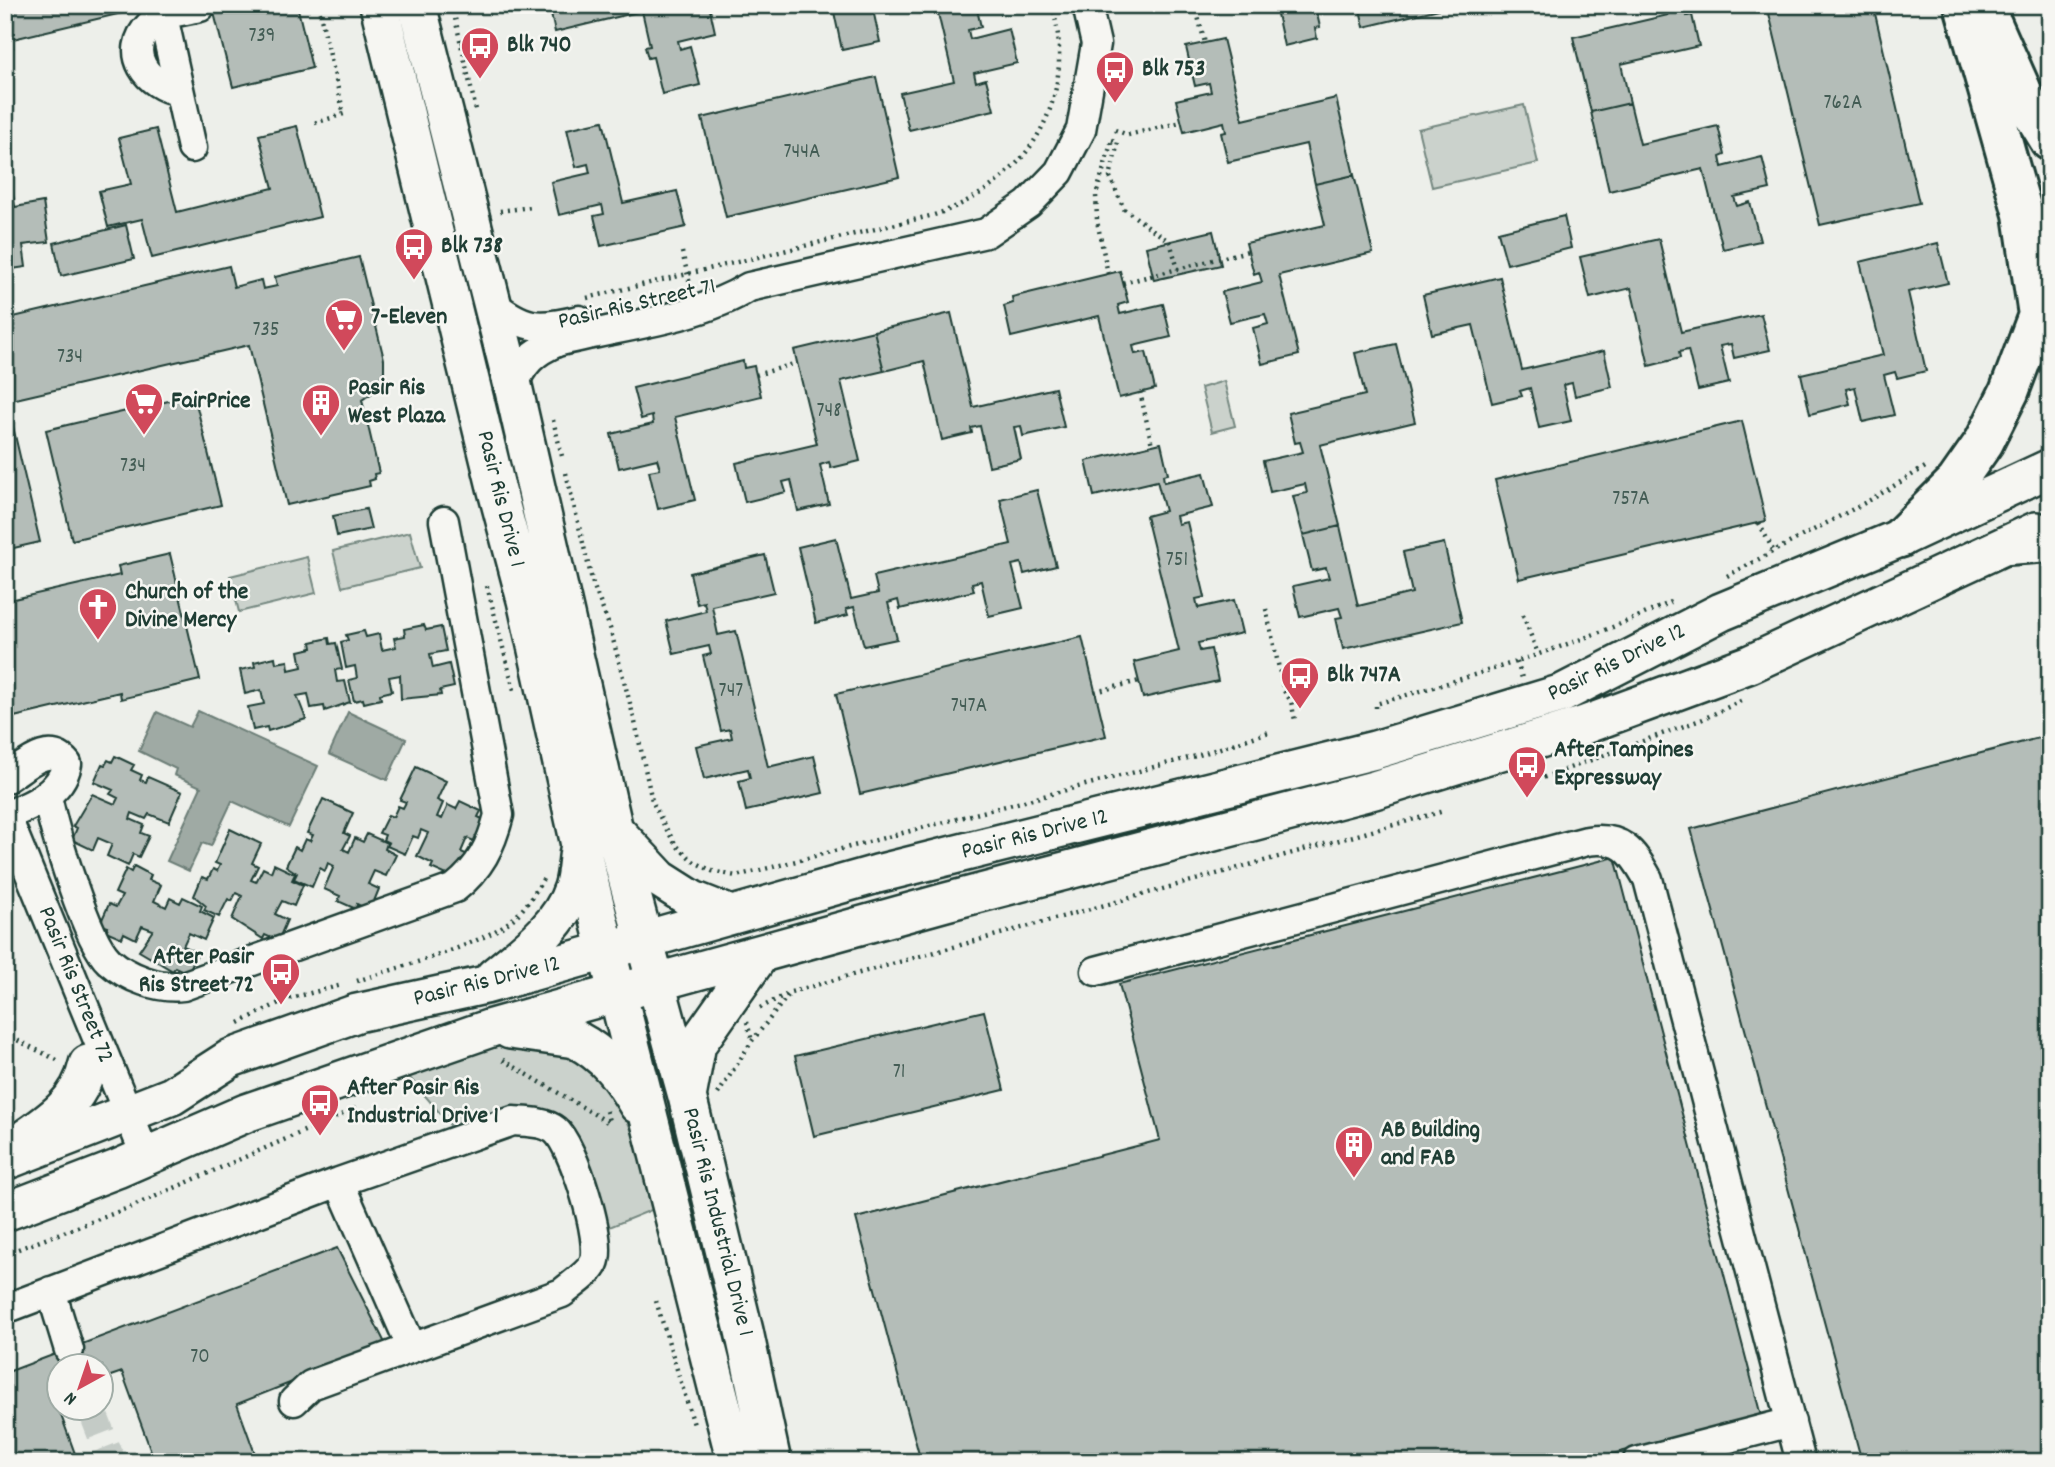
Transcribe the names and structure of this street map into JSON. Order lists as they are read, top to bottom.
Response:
{
  "streets": {
    "main road": ["Pasir Ris Drive 1", "Pasir Ris Drive 12", "Pasir Ris Industrial Drive 1"],
    "street": ["Pasir Ris Street 71", "Pasir Ris Street 72"]
  },
  "crossings": [
    ["Pasir Ris Street 71", "Pasir Ris Drive 1"],
    ["Pasir Ris Drive 1", "Pasir Ris Drive 12"],
    ["Pasir Ris Drive 1", "Pasir Ris Industrial Drive 1"],
    ["Pasir Ris Drive 12", "Pasir Ris Street 72"],
    ["Pasir Ris Drive 12", "Pasir Ris Industrial Drive 1"]
  ],
  "places": {
    "bus stop": [
      "Blk 740",
      "Blk 753",
      "Blk 738",
      "Blk 747A",
      "After Tampines Expressway",
      "After Pasir Ris Street 72",
      "After Pasir Ris Industrial Drive 1"
    ],
    "supermarket": ["7-Eleven", "FairPrice"],
    "building": ["Pasir Ris West Plaza", "AB Building and FAB"],
    "church": ["Church of the Divine Mercy"]
  },
  "house_numbers": [
    "739",
    "762A",
    "744A",
    "735",
    "734",
    "748",
    "734",
    "757A",
    "751",
    "747",
    "747A",
    "71",
    "70"
  ],
  "north": "bottom left"
}
